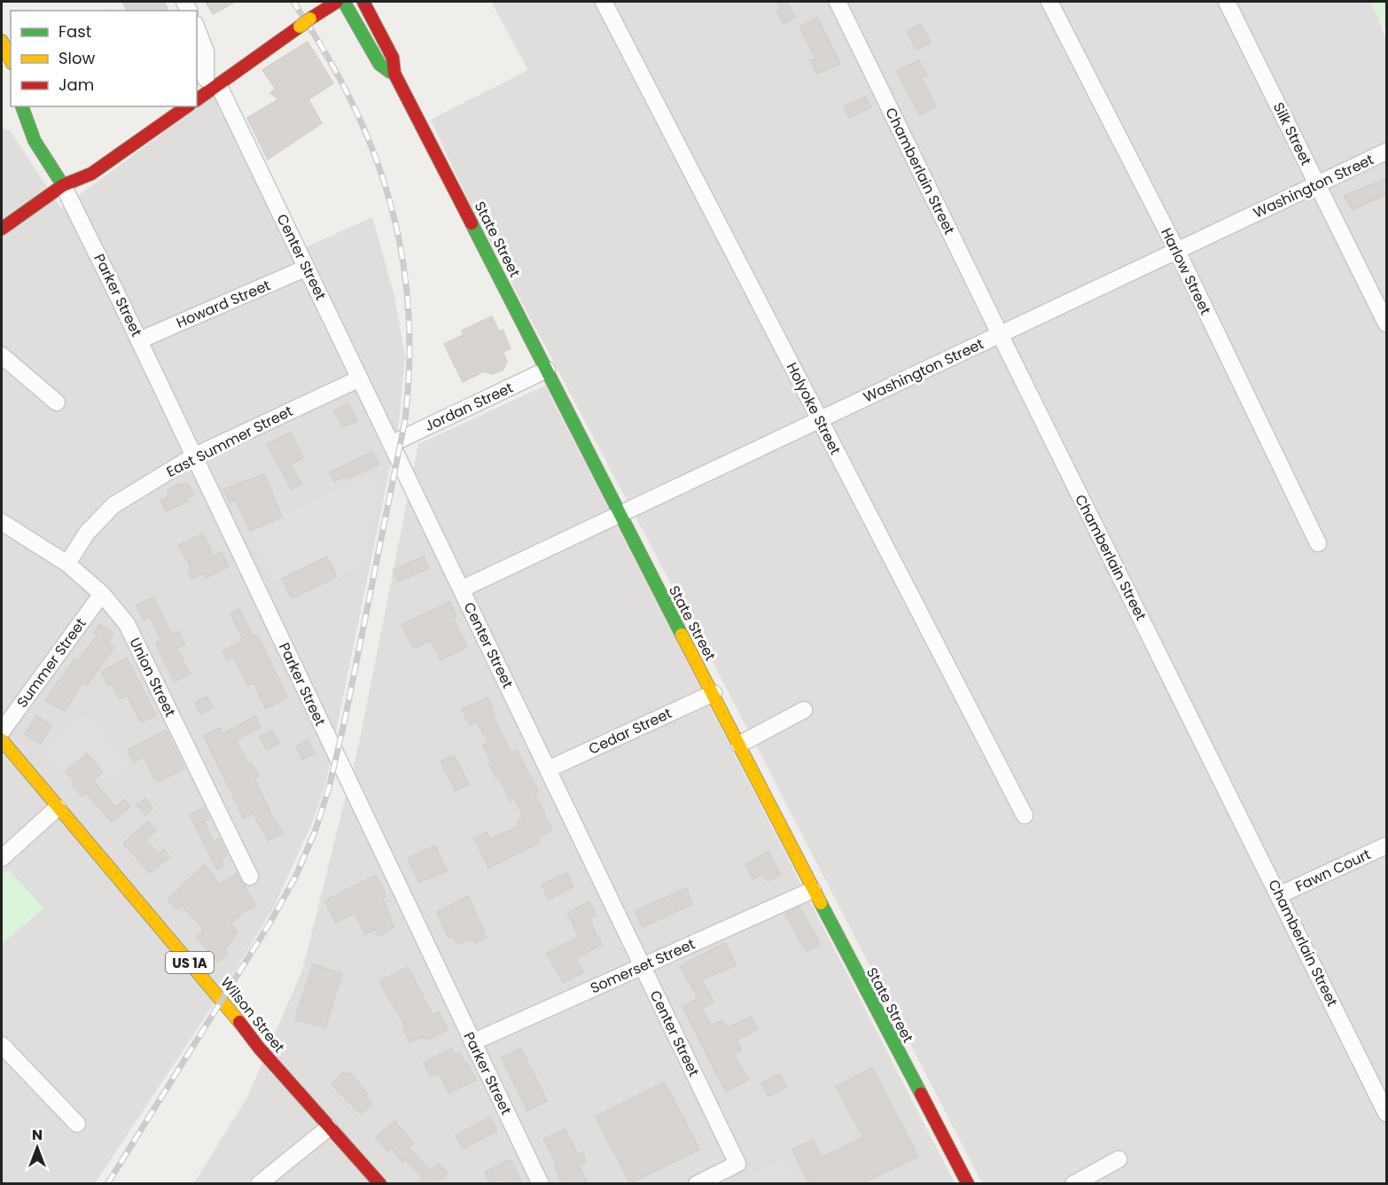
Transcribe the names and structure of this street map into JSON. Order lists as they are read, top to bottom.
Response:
{
  "streets": {
    "main road": ["State Street", "US 1A", "Wilson Street"],
    "street": [
      "Silk Street",
      "Chamberlain Street",
      "Washington Street",
      "Center Street",
      "Harlow Street",
      "Parker Street",
      "Howard Street",
      "Jordan Street",
      "Holyoke Street",
      "East Summer Street",
      "Summer Street",
      "Union Street",
      "Cedar Street",
      "Fawn Court",
      "Somerset Street"
    ]
  },
  "crossings": [
    ["Silk Street", "Washington Street"],
    ["Chamberlain Street", "Washington Street"],
    ["Chamberlain Street", "Fawn Court"],
    ["Washington Street", "State Street"],
    ["Washington Street", "Center Street"],
    ["Washington Street", "Harlow Street"],
    ["Washington Street", "Holyoke Street"],
    ["State Street", "Jordan Street"],
    ["State Street", "Cedar Street"],
    ["State Street", "Somerset Street"],
    ["Center Street", "Howard Street"],
    ["Center Street", "Jordan Street"],
    ["Center Street", "East Summer Street"],
    ["Center Street", "Cedar Street"],
    ["Center Street", "Somerset Street"],
    ["Parker Street", "Howard Street"],
    ["Parker Street", "East Summer Street"],
    ["Parker Street", "Somerset Street"],
    ["East Summer Street", "Union Street"],
    ["Summer Street", "Union Street"]
  ],
  "legend": ["Fast", "Slow", "Jam"],
  "north": "top"
}
